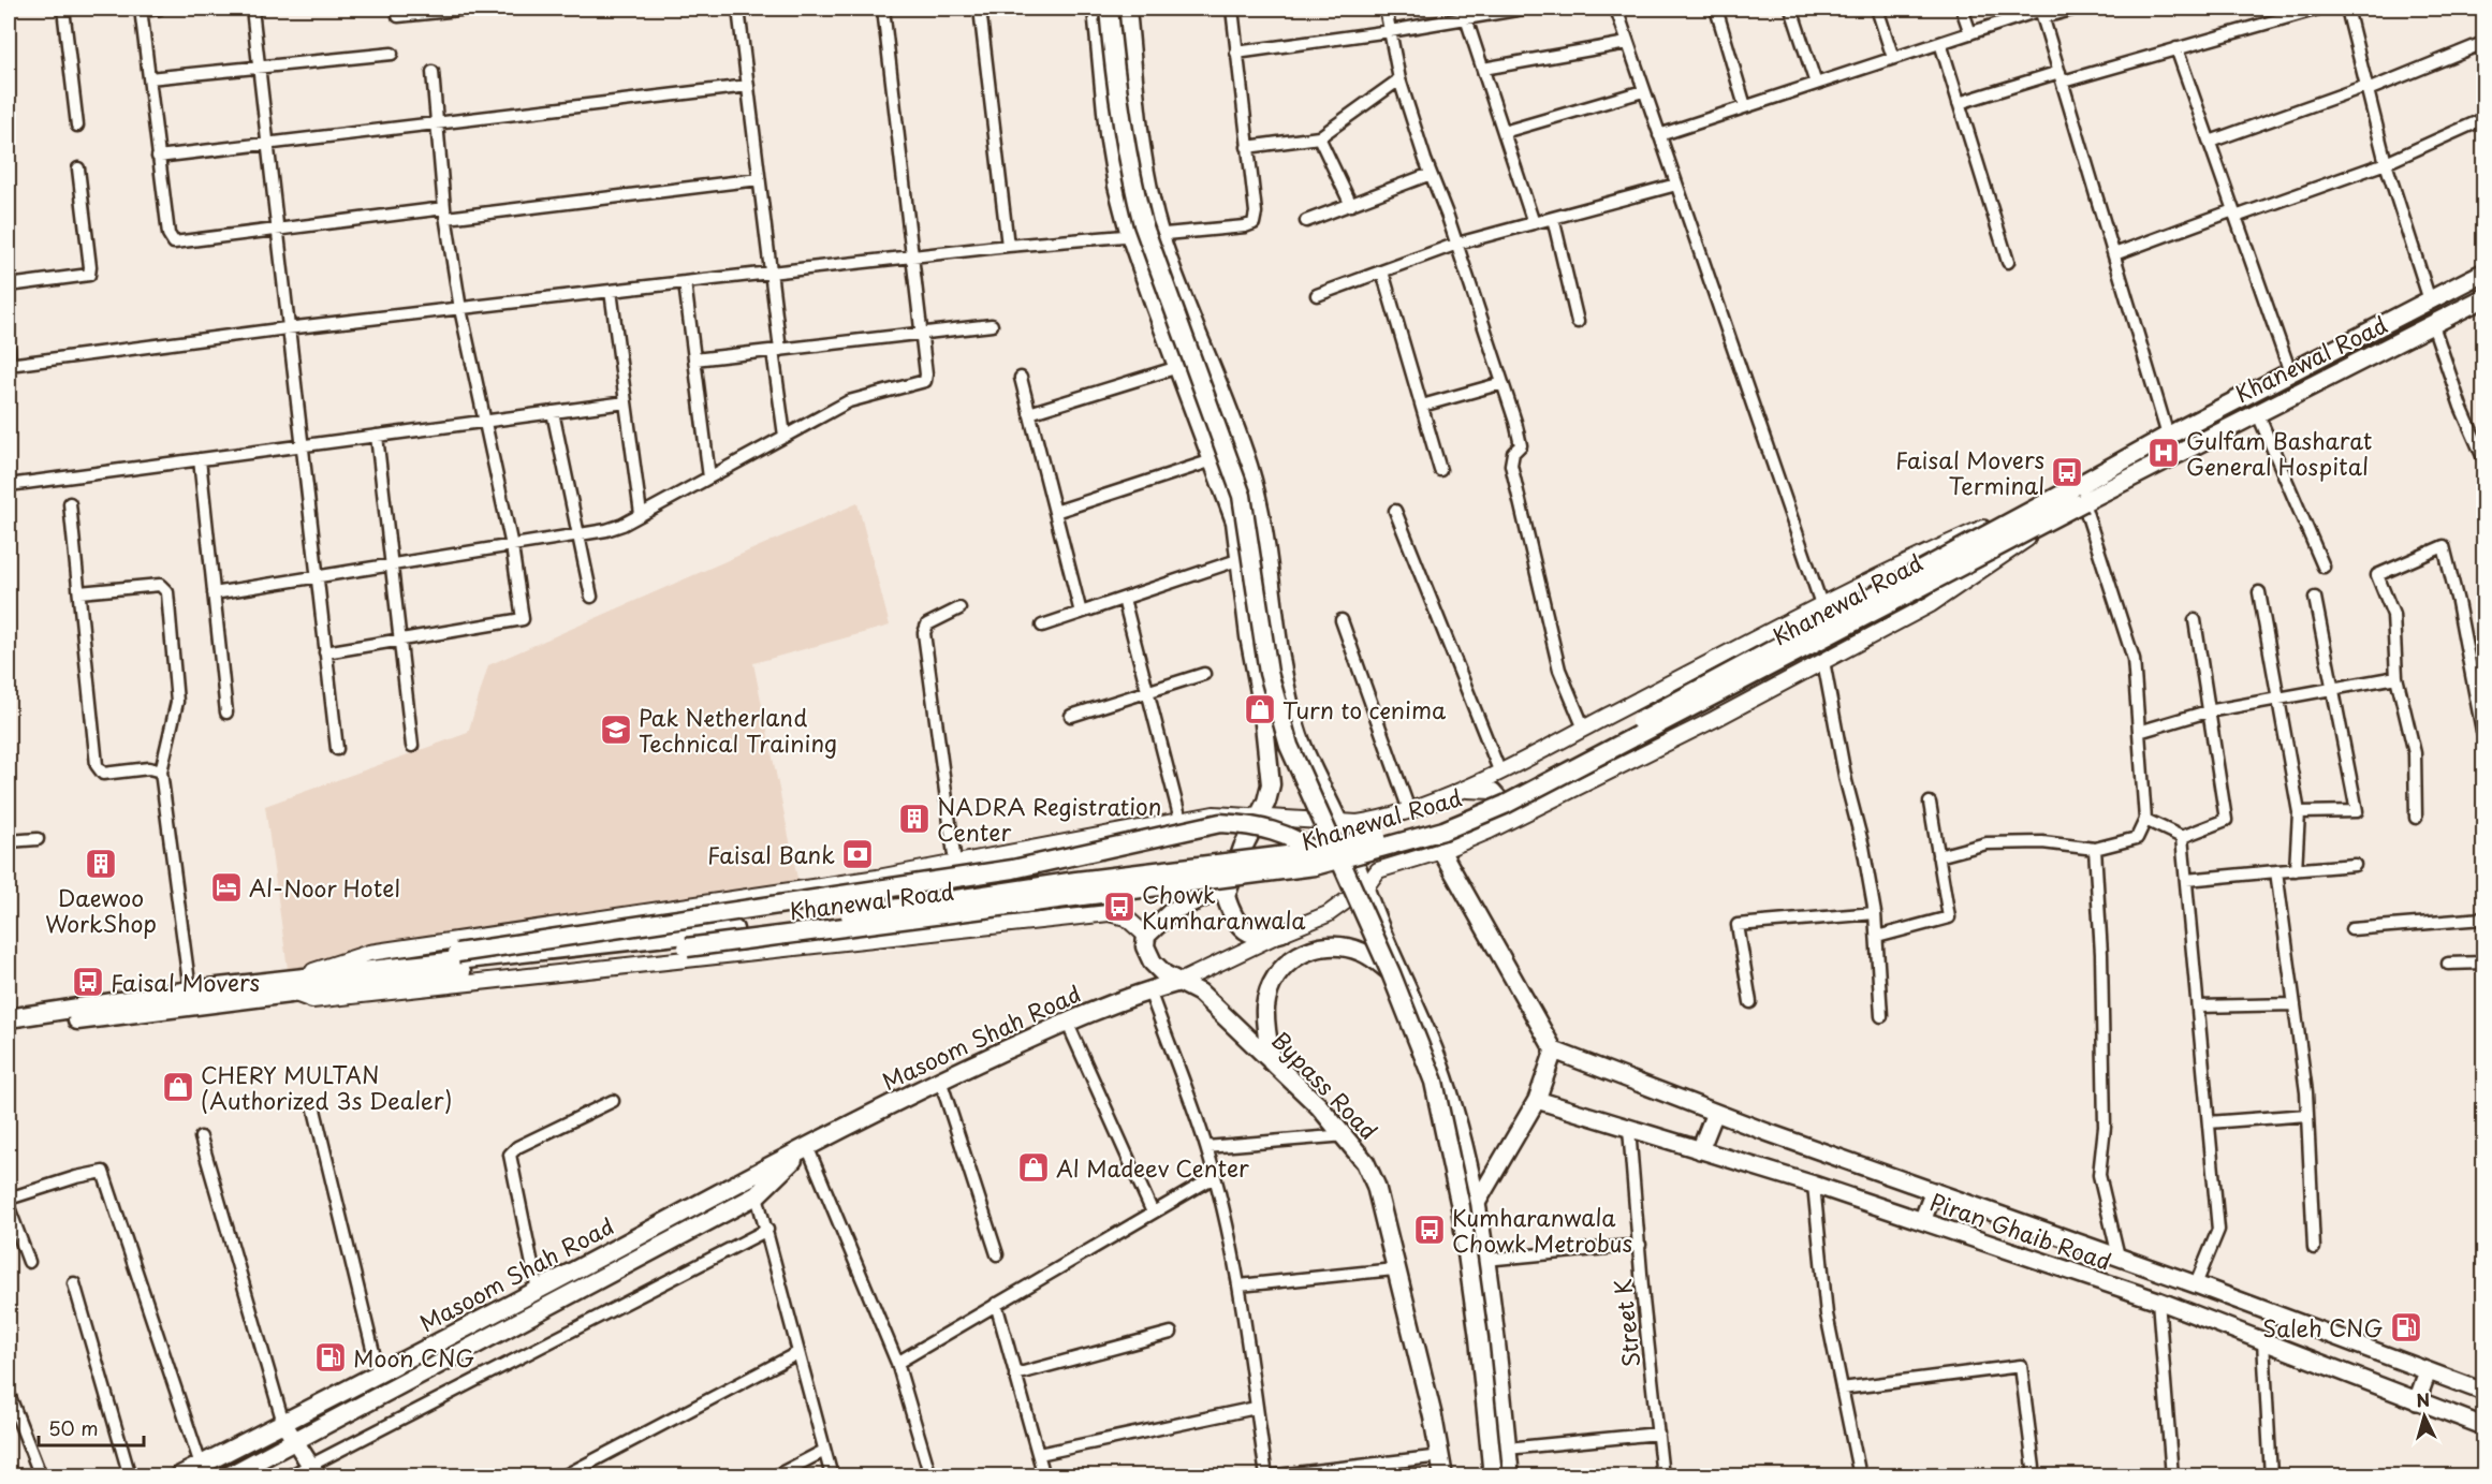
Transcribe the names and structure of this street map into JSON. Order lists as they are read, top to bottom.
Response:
{
  "streets": {
    "main road": [
      "Khanewal Road",
      "Masoom Shah Road",
      "Bypass Road",
      "Piran Ghaib Road"
    ],
    "street": ["Street K"]
  },
  "crossings": [
    ["Masoom Shah Road", "Bypass Road"],
    ["Piran Ghaib Road", "Street K"]
  ],
  "places": {
    "hospital": ["Gulfam Basharat General Hospital"],
    "bus stop": [
      "Faisal Movers Terminal",
      "Chowk Kumharanwala",
      "Faisal Movers",
      "Kumharanwala Chowk Metrobus"
    ],
    "shop": ["Turn to cenima", "CHERY MULTAN (Authorized 3s Dealer)", "Al Madeev Center"],
    "school or university": ["Pak Netherland Technical Training"],
    "building": ["NADRA Registration Center", "Daewoo WorkShop"],
    "bank": ["Faisal Bank"],
    "hotel": ["Al-Noor Hotel"],
    "fuel station": ["Saleh CNG", "Moon CNG"]
  },
  "scale_bar": "50 m",
  "north": "top"
}
